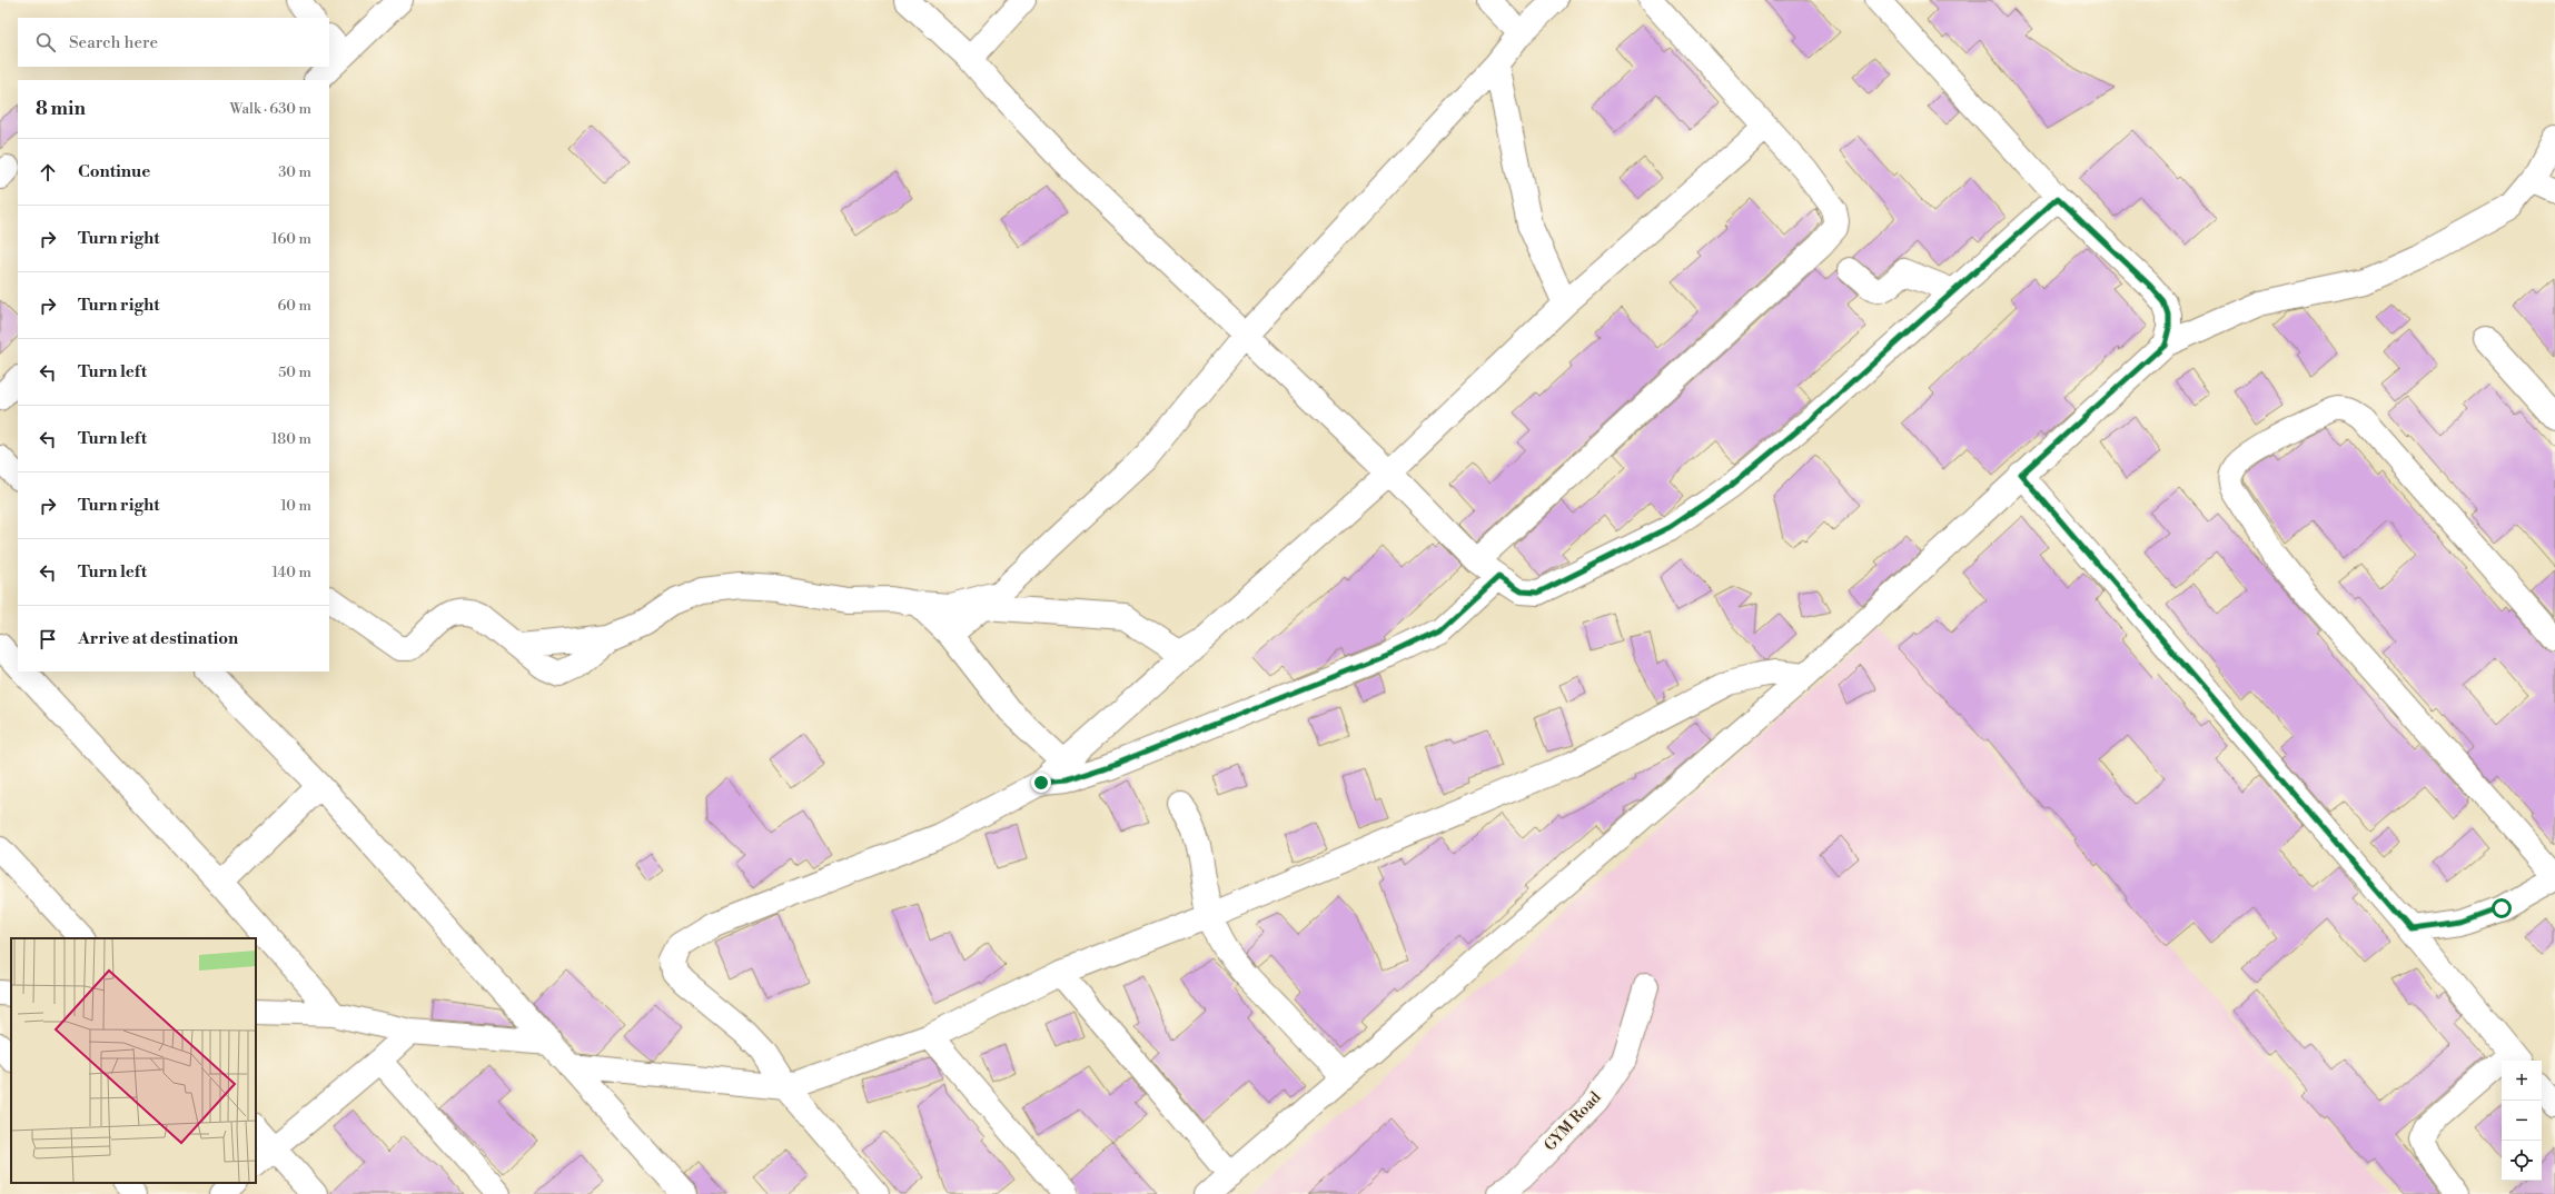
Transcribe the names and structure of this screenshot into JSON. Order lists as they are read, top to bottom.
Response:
{
  "streets": {
    "street": ["GYM Road"]
  },
  "page": {
    "search": "Search here",
    "heading": ["8 min", "Walk · 630 m"],
    "list": [
      ["Continue", "30 m"],
      ["Turn right", "160 m"],
      ["Turn right", "60 m"],
      ["Turn left", "50 m"],
      ["Turn left", "180 m"],
      ["Turn right", "10 m"],
      ["Turn left", "140 m"],
      "Arrive at destination"
    ],
    "map_buttons": ["+", "−"]
  }
}
